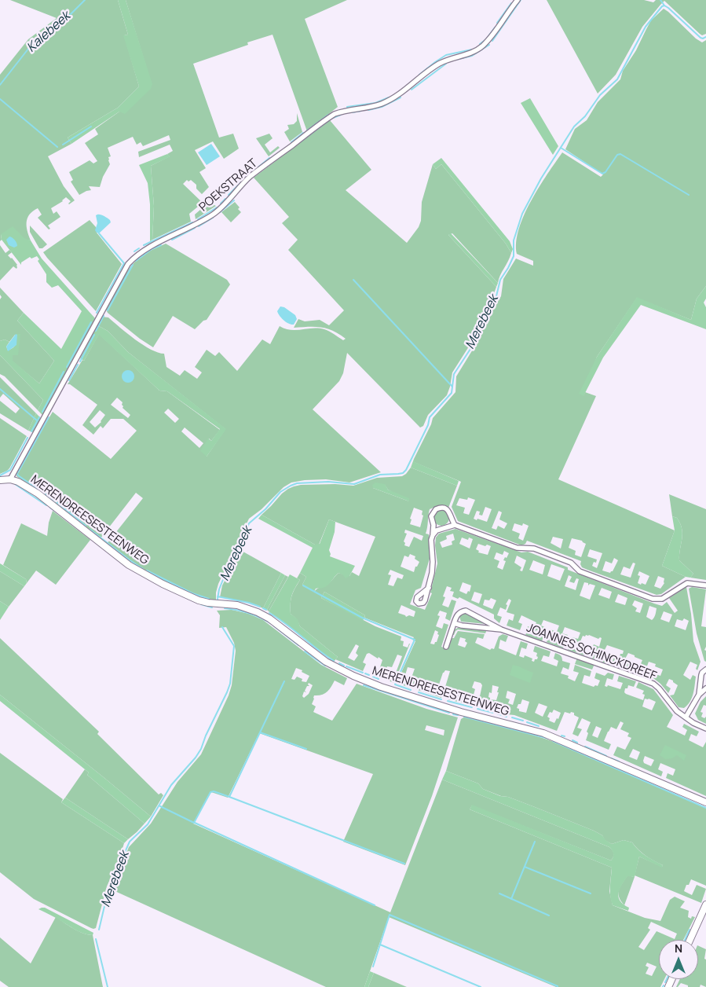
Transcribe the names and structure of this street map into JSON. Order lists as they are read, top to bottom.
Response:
{
  "streets": {
    "main road": ["MERENDREESESTEENWEG"],
    "street": ["POEKSTRAAT", "JOANNES SCHINCKDREEF"]
  },
  "crossings": [
    ["POEKSTRAAT", "MERENDREESESTEENWEG"]
  ],
  "water": ["Kalebeek", "Merebeek"],
  "north": "top"
}
